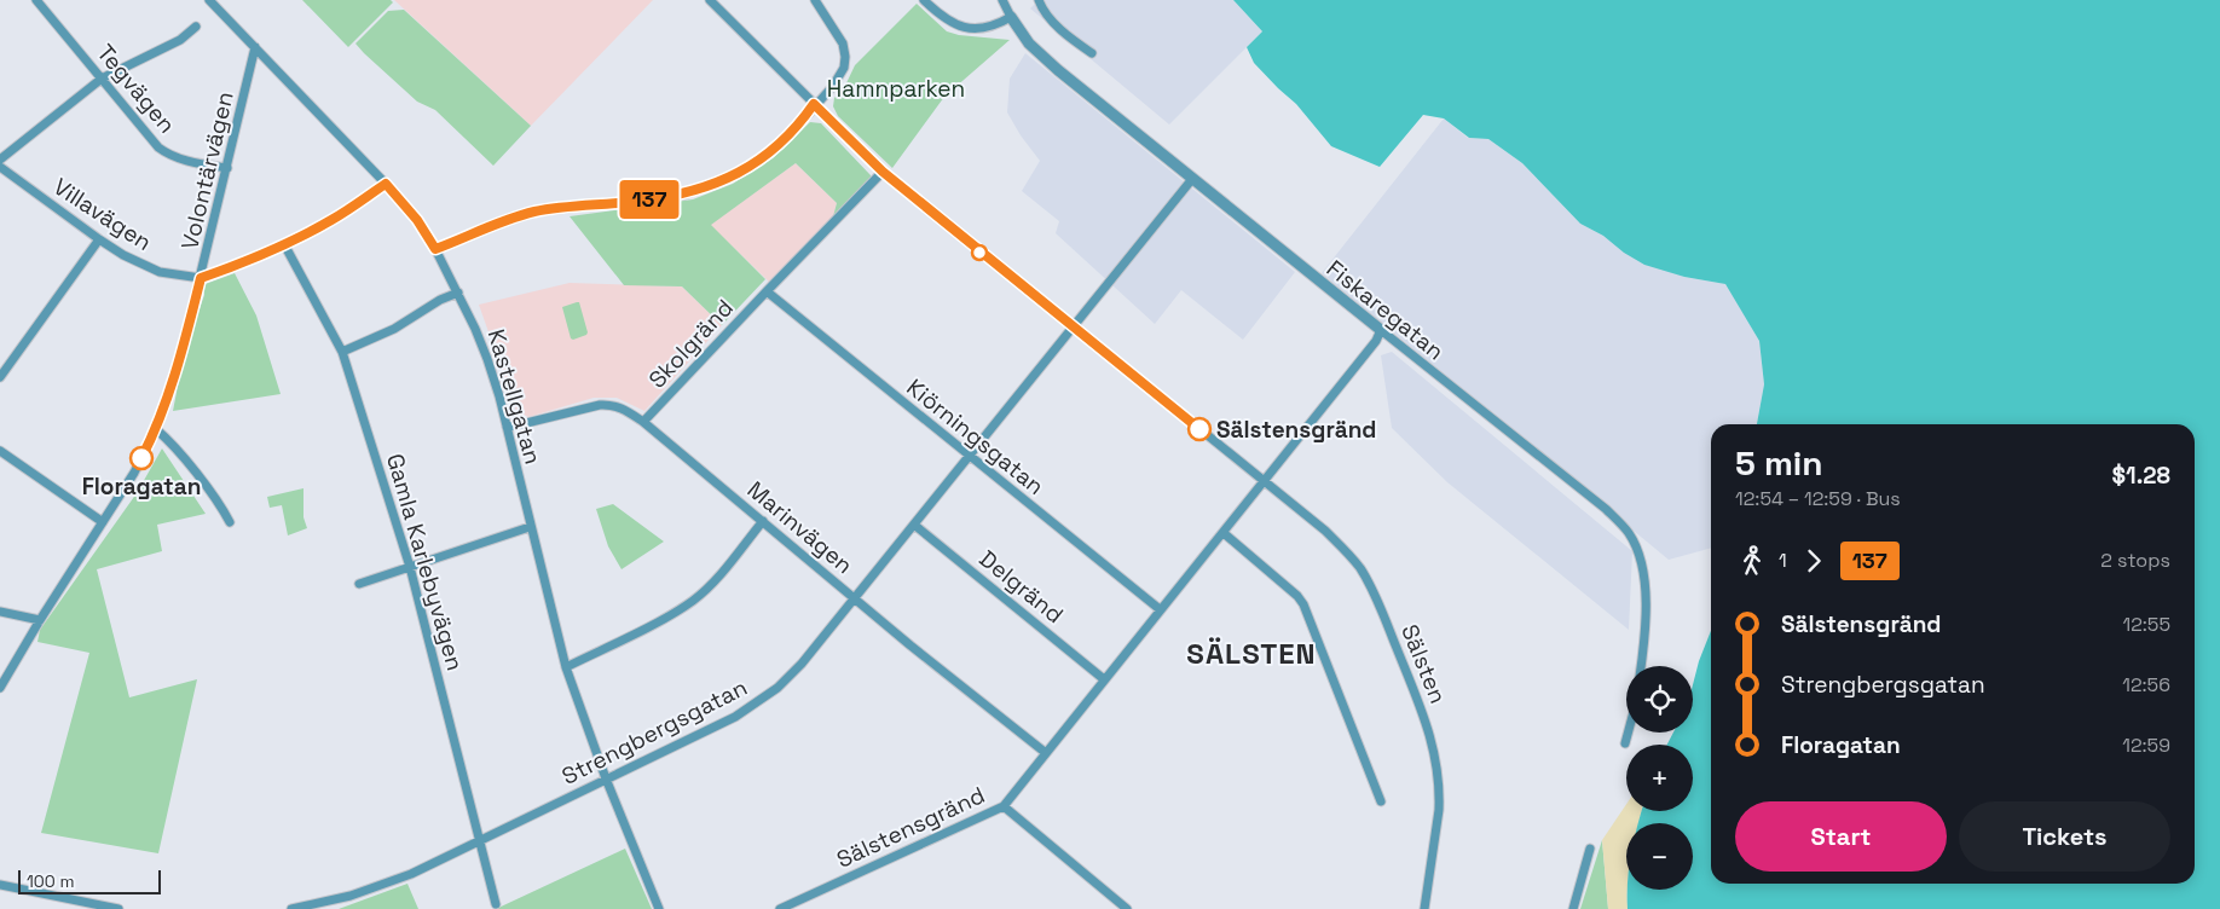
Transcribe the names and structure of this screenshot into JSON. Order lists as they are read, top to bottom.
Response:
{
  "streets": {
    "street": [
      "Tegvägen",
      "Volontärvägen",
      "Villavägen",
      "Fiskaregatan",
      "Skolgränd",
      "Kastellgatan",
      "Kiörningsgatan",
      "Marinvägen",
      "Gamla Karlebyvägen",
      "Delgränd",
      "Sälsten",
      "Strengbergsgatan",
      "Sälstensgränd"
    ]
  },
  "crossings": [
    ["Tegvägen", "Volontärvägen"],
    ["Volontärvägen", "Villavägen"],
    ["Volontärvägen", "Kastellgatan"],
    ["Villavägen", "Kastellgatan"],
    ["Villavägen", "Gamla Karlebyvägen"],
    ["Fiskaregatan", "Strengbergsgatan"],
    ["Fiskaregatan", "Sälstensgränd"],
    ["Skolgränd", "Kiörningsgatan"],
    ["Skolgränd", "Marinvägen"],
    ["Skolgränd", "Sälsten"],
    ["Kastellgatan", "Marinvägen"],
    ["Kastellgatan", "Strengbergsgatan"],
    ["Kiörningsgatan", "Strengbergsgatan"],
    ["Kiörningsgatan", "Sälstensgränd"],
    ["Marinvägen", "Strengbergsgatan"],
    ["Marinvägen", "Sälstensgränd"],
    ["Gamla Karlebyvägen", "Strengbergsgatan"],
    ["Delgränd", "Strengbergsgatan"],
    ["Delgränd", "Sälstensgränd"],
    ["Sälsten", "Strengbergsgatan"],
    ["Sälsten", "Sälstensgränd"]
  ],
  "districts": ["SÄLSTEN"],
  "parks": ["Hamnparken"],
  "places": ["Sälstensgränd", "Floragatan"],
  "lines": ["bus line 137"],
  "scale_bar": "100 m",
  "page": {
    "on_map": "137",
    "heading": ["5 min", "12:54 – 12:59 · Bus", "$1.28"],
    "legs": ["1", "137", "2 stops"],
    "list": [
      {
        "name": "Sälstensgränd",
        "value": "12:55"
      },
      {
        "name": "Strengbergsgatan",
        "value": "12:56"
      },
      {
        "name": "Floragatan",
        "value": "12:59"
      }
    ],
    "map_buttons": ["+", "−"],
    "buttons": ["Start", "Tickets"],
    "scale": "100 m"
  }
}
